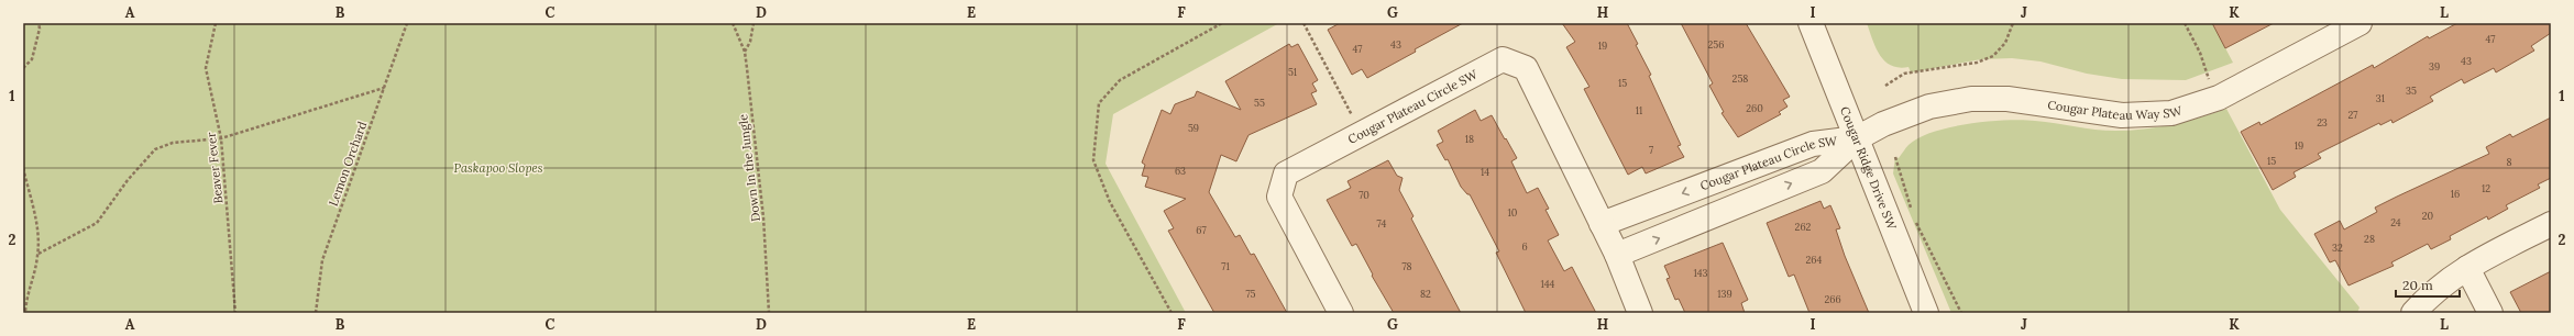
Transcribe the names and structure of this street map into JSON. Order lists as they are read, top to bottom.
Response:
{
  "streets": {
    "street": ["Cougar Plateau Way SW", "Cougar Plateau Circle SW", "Cougar Ridge Drive SW"],
    "path": ["Lemon Orchard", "Beaver Fever", "Down In the Jungle"]
  },
  "crossings": [
    ["Cougar Plateau Way SW", "Cougar Plateau Circle SW"],
    ["Cougar Plateau Way SW", "Cougar Ridge Drive SW"],
    ["Cougar Plateau Circle SW", "Cougar Ridge Drive SW"]
  ],
  "parks": ["Paskapoo Slopes"],
  "house_numbers": [
    "47",
    "43",
    "256",
    "19",
    "47",
    "43",
    "39",
    "51",
    "258",
    "15",
    "35",
    "31",
    "55",
    "260",
    "11",
    "27",
    "23",
    "59",
    "18",
    "19",
    "7",
    "15",
    "8",
    "63",
    "14",
    "12",
    "16",
    "70",
    "10",
    "20",
    "24",
    "74",
    "262",
    "67",
    "28",
    "6",
    "32",
    "264",
    "71",
    "78",
    "143",
    "144",
    "75",
    "82",
    "139",
    "266"
  ],
  "scale_bar": "20 m",
  "grid": {
    "columns": [
      "A",
      "B",
      "C",
      "D",
      "E",
      "F",
      "G",
      "H",
      "I",
      "J",
      "K",
      "L"
    ],
    "rows": ["1", "2"]
  }
}
